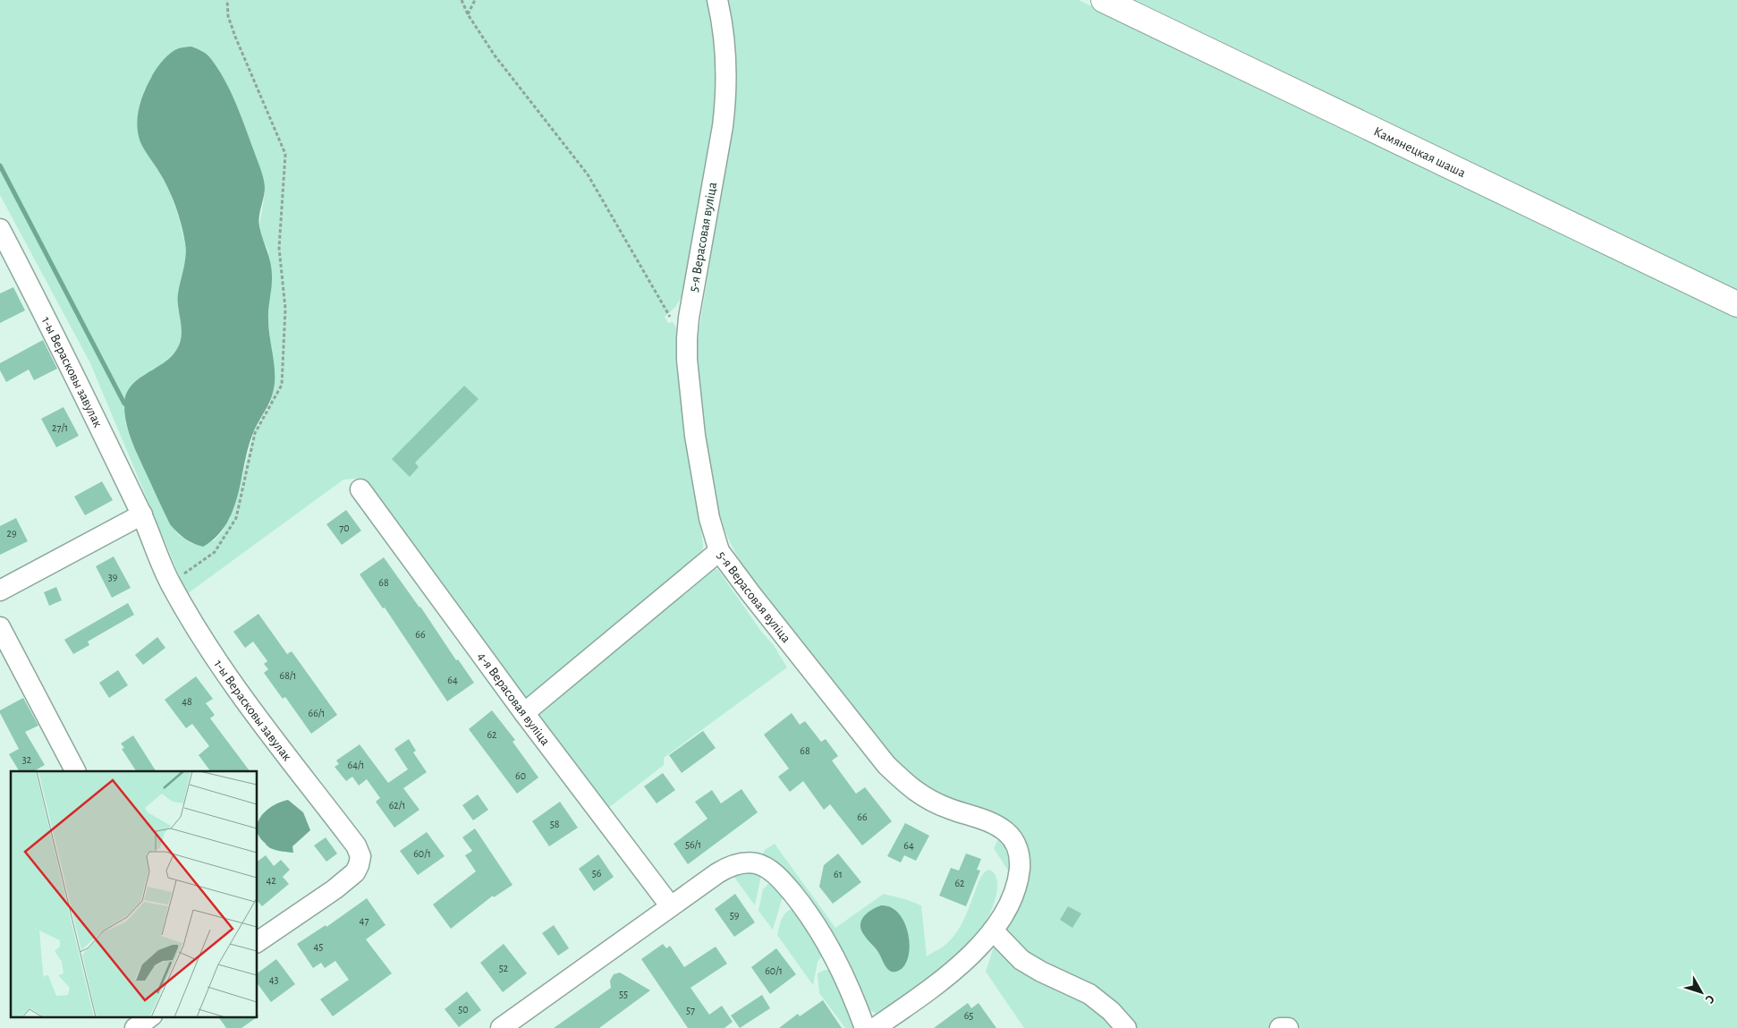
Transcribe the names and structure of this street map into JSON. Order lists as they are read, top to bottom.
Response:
{
  "streets": {
    "main road": ["Камянецкая шаша"],
    "street": ["5-я Верасовая вуліца", "1-ы Верасковы завулак", "4-я Верасовая вуліца"]
  },
  "house_numbers": [
    "27/1",
    "70",
    "29",
    "39",
    "68",
    "66",
    "68/1",
    "64",
    "48",
    "66/1",
    "62",
    "68",
    "32",
    "64/1",
    "60",
    "62/1",
    "66",
    "58",
    "56/1",
    "64",
    "60/1",
    "56",
    "61",
    "42",
    "62",
    "59",
    "47",
    "45",
    "52",
    "60/1",
    "43",
    "55",
    "50",
    "57",
    "65"
  ],
  "north": "bottom right"
}
